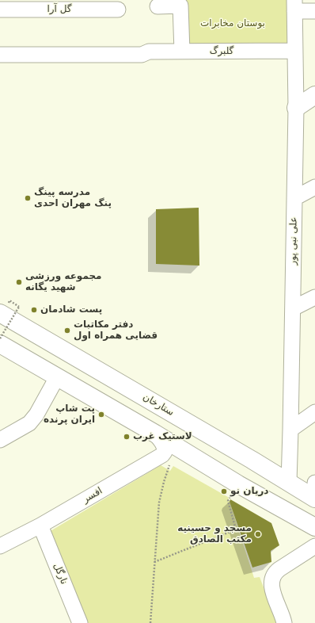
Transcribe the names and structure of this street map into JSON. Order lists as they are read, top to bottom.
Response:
{
  "streets": {
    "main road": ["ستارخان"],
    "street": [
      "گل آرا",
      "گلبرگ",
      "علی نبی پور",
      "افسر",
      "نارگل"
    ]
  },
  "crossings": [
    ["گلبرگ", "علی نبی پور"],
    ["علی نبی پور", "ستارخان"],
    ["افسر", "نارگل"]
  ],
  "parks": ["بوستان مخابرات"],
  "places": [
    "مدرسه پینگ پنگ مهران احدی",
    "مجموعه ورزشی شهید یگانه",
    "پست شادمان",
    "دفتر مکاتبات قضایی همراه اول",
    "پت شاپ ایران پرنده",
    "لاستیک غرب",
    "دریان نو",
    "مسجد و حسینیه مکتب الصادق"
  ]
}
